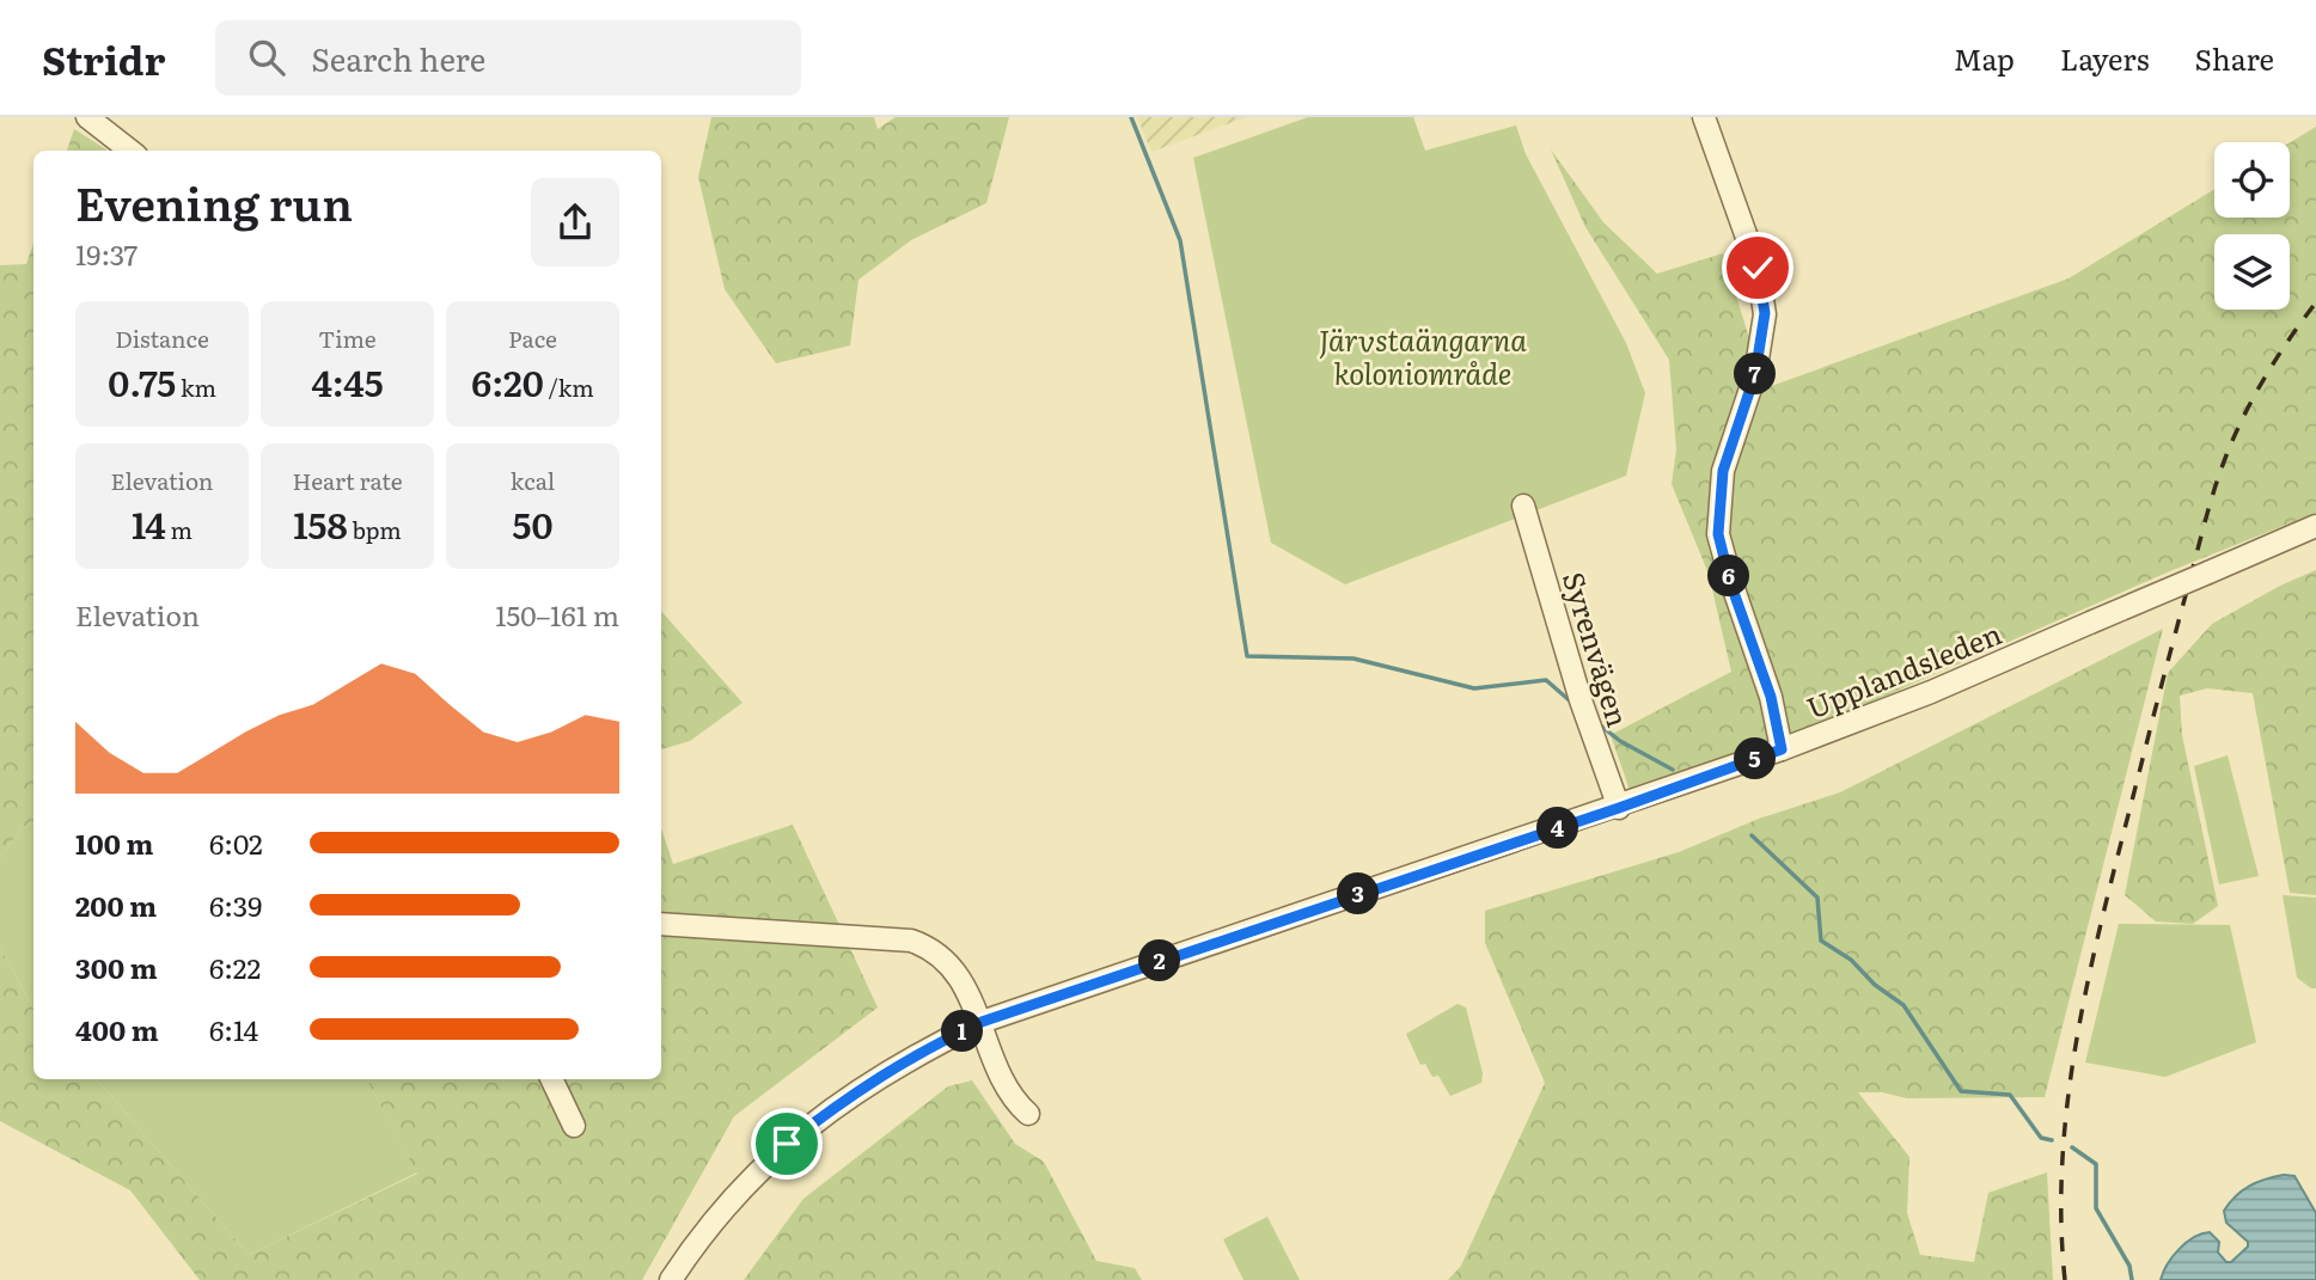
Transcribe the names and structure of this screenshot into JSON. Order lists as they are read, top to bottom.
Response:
{
  "streets": {
    "street": ["Syrenvägen", "Upplandsleden"]
  },
  "crossings": [
    ["Syrenvägen", "Upplandsleden"]
  ],
  "parks": ["Järvstaängarna koloniområde"],
  "page": {
    "header": "Stridr",
    "search": "Search here",
    "nav": ["Map", "Layers", "Share"],
    "heading": ["Evening run", "19:37"],
    "stats": [
      ["Distance", "0.75 km"],
      ["Time", "4:45"],
      ["Pace", "6:20 /km"],
      ["Elevation", "14 m"],
      ["Heart rate", "158 bpm"],
      ["kcal", "50"]
    ],
    "pins": [
      "7",
      "6",
      "5",
      "4",
      "3",
      "2",
      "1"
    ],
    "chart": ["Elevation", "150–161 m"],
    "list": [
      {
        "name": "100 m",
        "note": "6:02"
      },
      {
        "name": "200 m",
        "note": "6:39"
      },
      {
        "name": "300 m",
        "note": "6:22"
      },
      {
        "name": "400 m",
        "note": "6:14"
      }
    ]
  }
}
